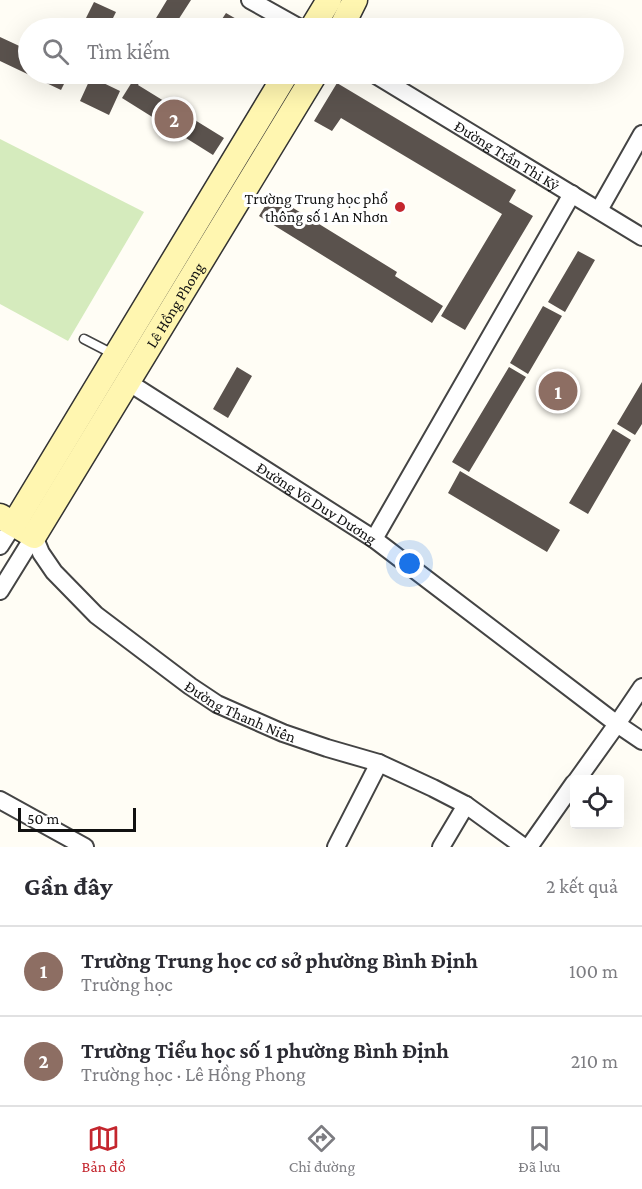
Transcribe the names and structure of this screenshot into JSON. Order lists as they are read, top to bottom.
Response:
{
  "streets": {
    "main road": ["Lê Hồng Phong"],
    "street": ["Đường Trần Thị Kỷ", "Đường Võ Duy Dương", "Đường Thanh Niên"]
  },
  "crossings": [
    ["Lê Hồng Phong", "Đường Võ Duy Dương"],
    ["Lê Hồng Phong", "Đường Thanh Niên"]
  ],
  "places": ["Trường Trung học phổ thông số 1 An Nhơn"],
  "scale_bar": "50 m",
  "page": {
    "search": "Tìm kiếm",
    "pins": ["2", "1"],
    "scale": "50 m",
    "heading": ["Gần đây", "2 kết quả"],
    "list": [
      {
        "mark": "1",
        "name": "Trường Trung học cơ sở phường Bình Định",
        "note": "Trường học",
        "value": "100 m"
      },
      {
        "mark": "2",
        "name": "Trường Tiểu học số 1 phường Bình Định",
        "note": "Trường học · Lê Hồng Phong",
        "value": "210 m"
      }
    ],
    "nav": ["Bản đồ", "Chỉ đường", "Đã lưu"]
  }
}
